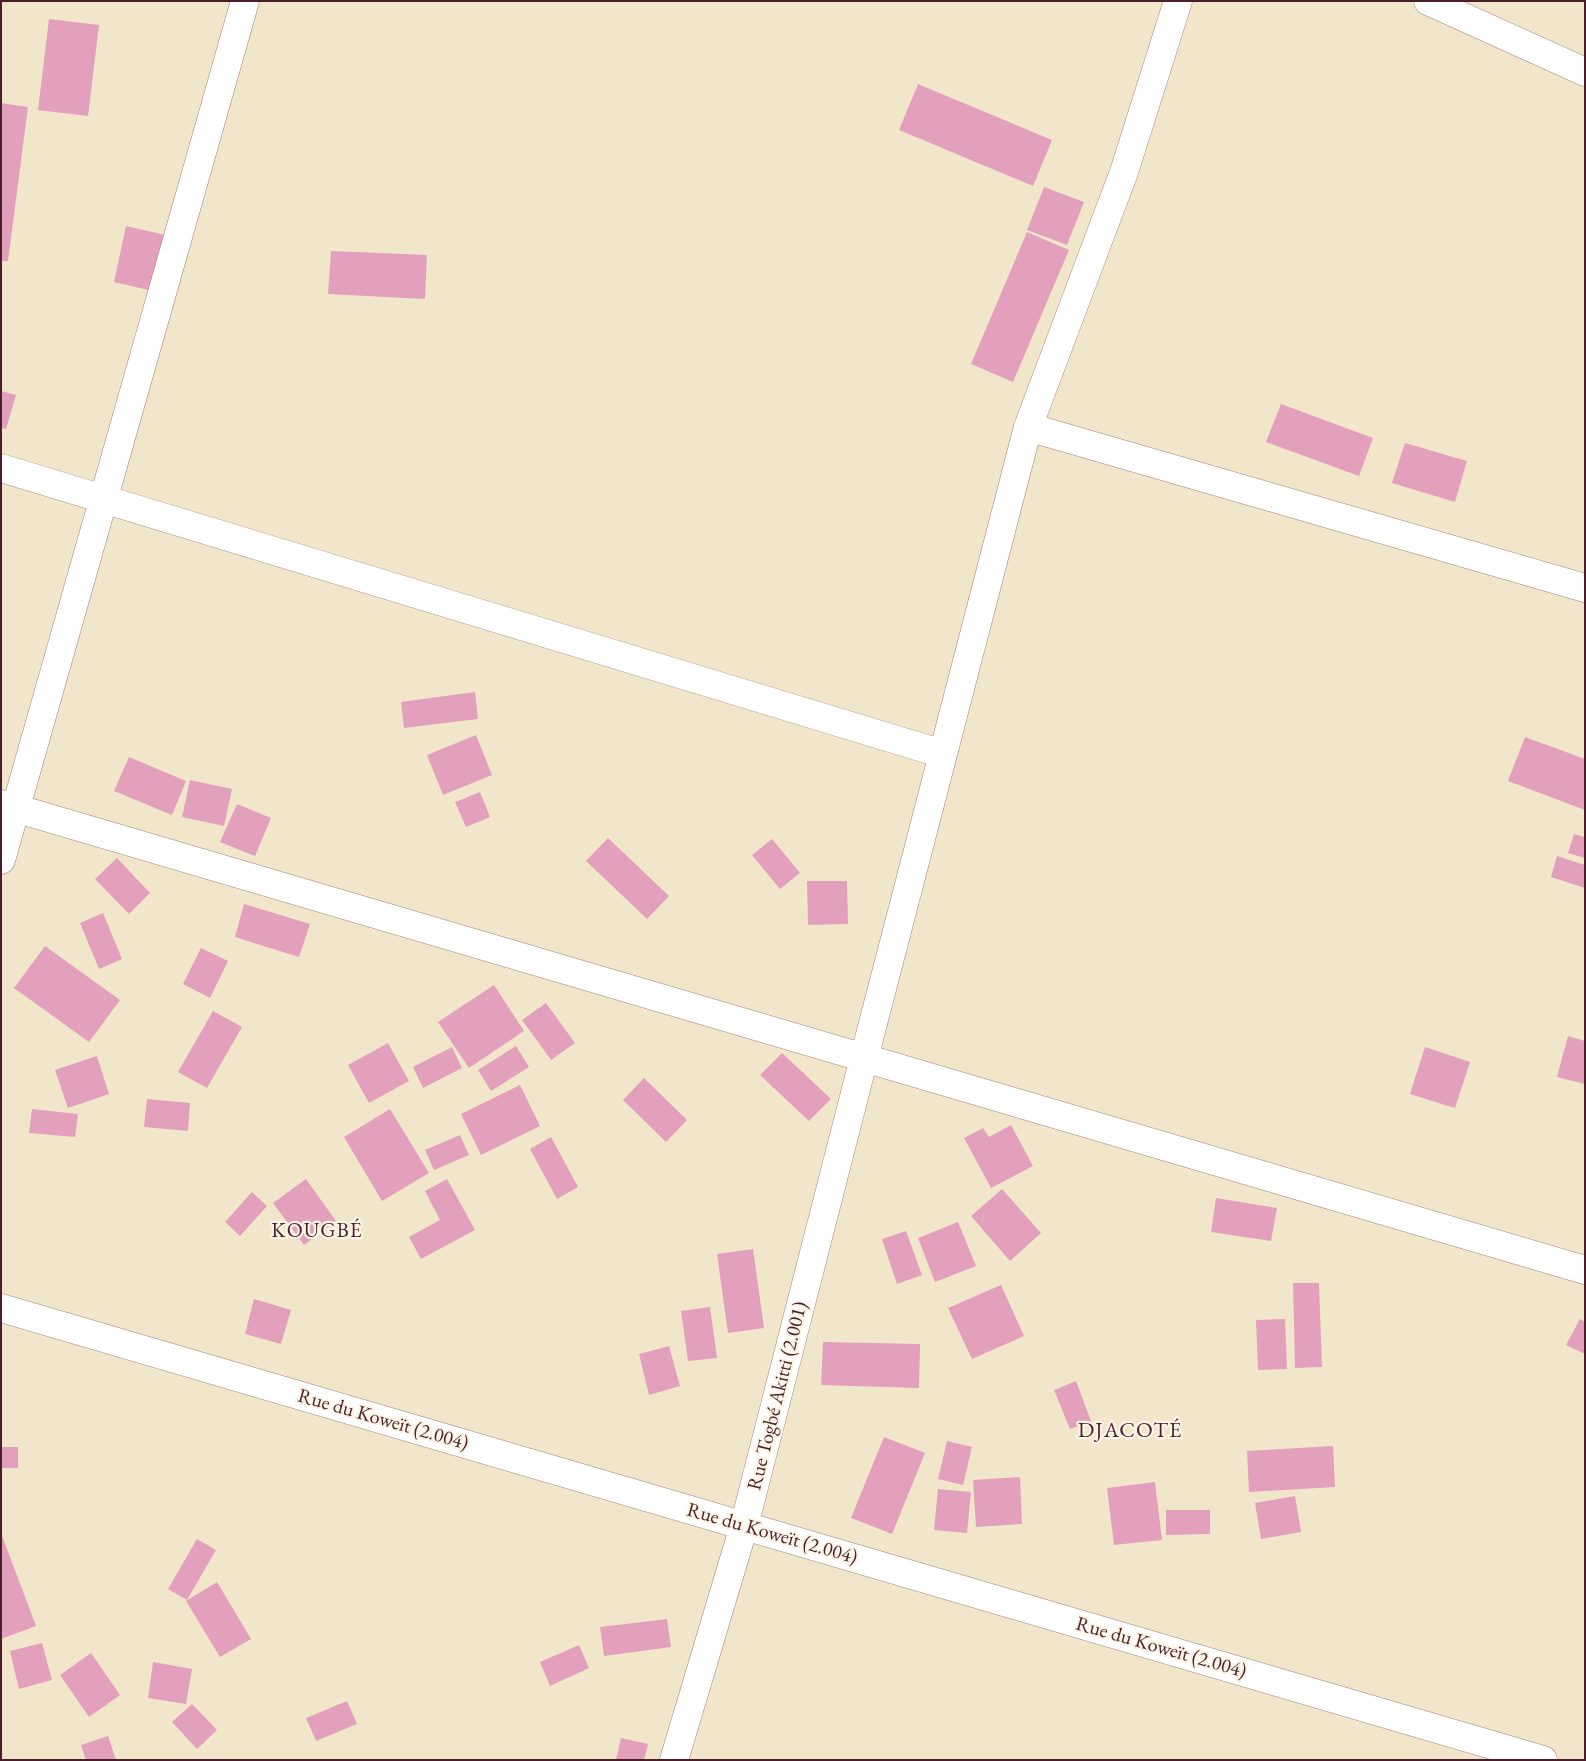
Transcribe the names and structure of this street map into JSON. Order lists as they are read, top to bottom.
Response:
{
  "streets": {
    "street": ["Rue Togbé Akitti (2.001)", "Rue du Koweït (2.004)"]
  },
  "crossings": [
    ["Rue Togbé Akitti (2.001)", "Rue du Koweït (2.004)"]
  ],
  "districts": ["KOUGBÉ", "DJACOTÉ"]
}
